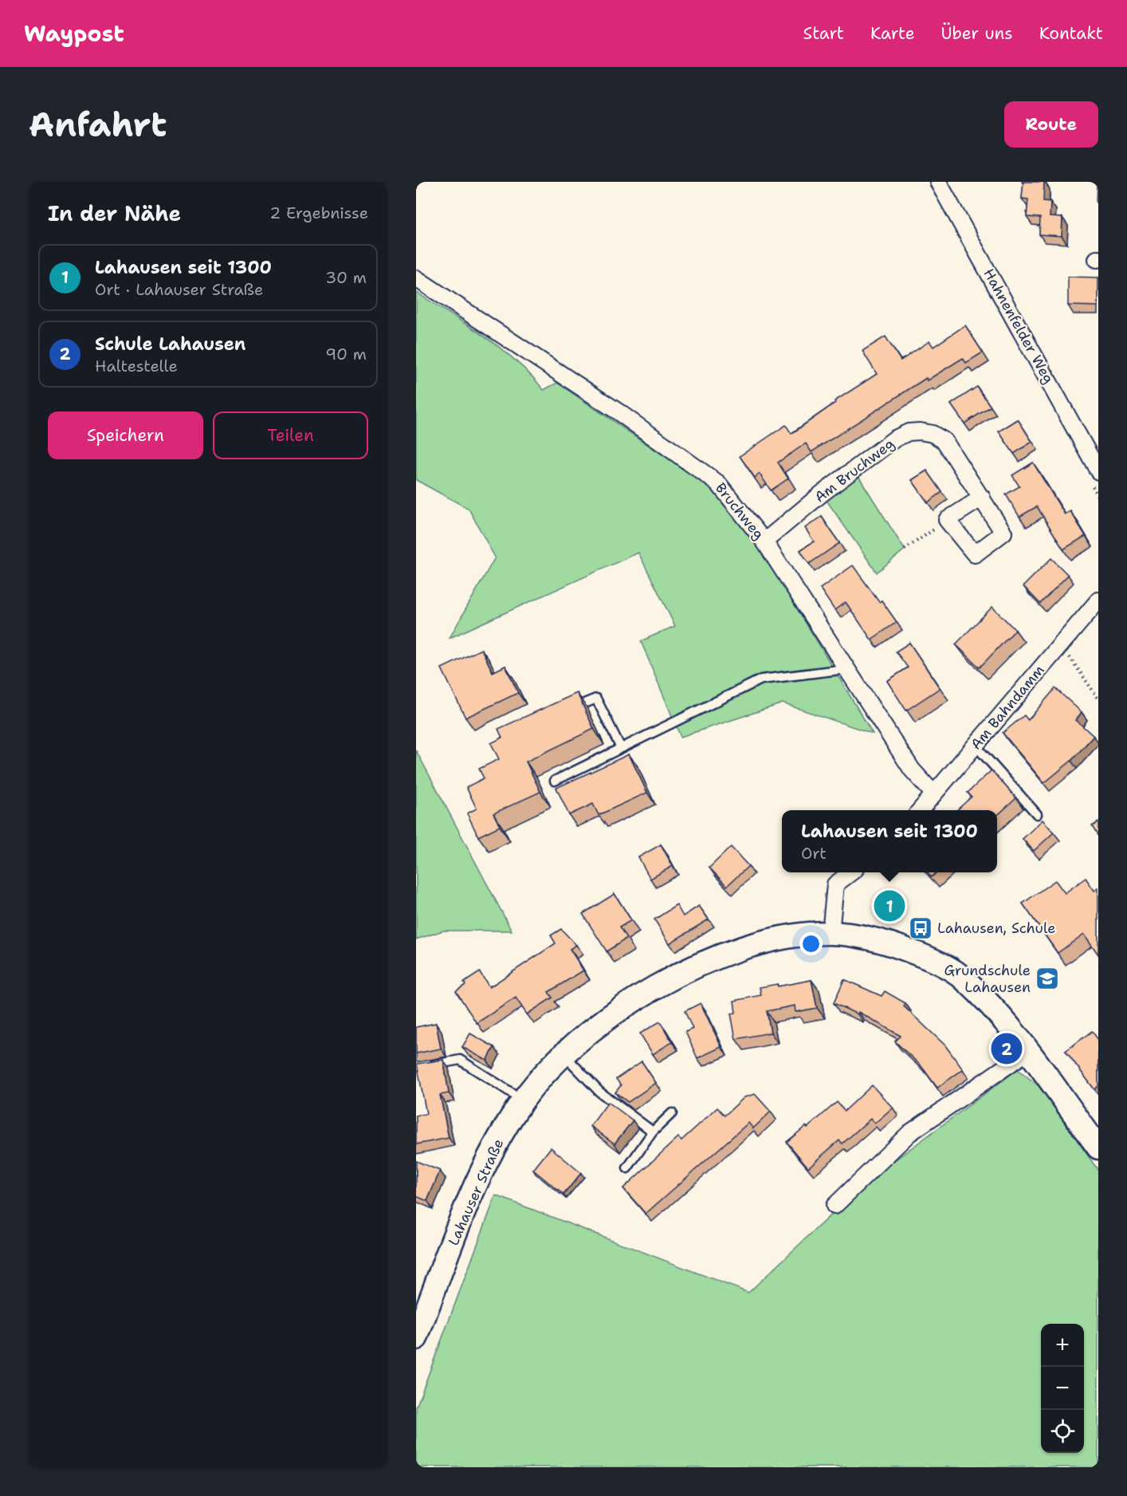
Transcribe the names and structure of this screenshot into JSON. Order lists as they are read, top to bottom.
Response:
{
  "streets": {
    "street": [
      "Hahnenfelder Weg",
      "Am Bruchweg",
      "Bruchweg",
      "Am Bahndamm",
      "Lahauser Straße"
    ]
  },
  "crossings": [
    ["Am Bruchweg", "Bruchweg"],
    ["Bruchweg", "Am Bahndamm"]
  ],
  "places": {
    "bus stop": ["Lahausen, Schule"],
    "school or university": ["Grundschule Lahausen"]
  },
  "page": {
    "header": "Waypost",
    "nav": [
      "Start",
      "Karte",
      "Über uns",
      "Kontakt"
    ],
    "buttons": [
      "Route",
      ["Speichern", "Teilen"]
    ],
    "title": "Anfahrt",
    "heading": ["In der Nähe", "2 Ergebnisse"],
    "list": [
      {
        "mark": "1",
        "name": "Lahausen seit 1300",
        "note": "Ort · Lahauser Straße",
        "value": "30 m"
      },
      {
        "mark": "2",
        "name": "Schule Lahausen",
        "note": "Haltestelle",
        "value": "90 m"
      }
    ],
    "popup": ["Lahausen seit 1300", "Ort"],
    "pins": ["1", "2"],
    "map_buttons": ["+", "−"]
  }
}
